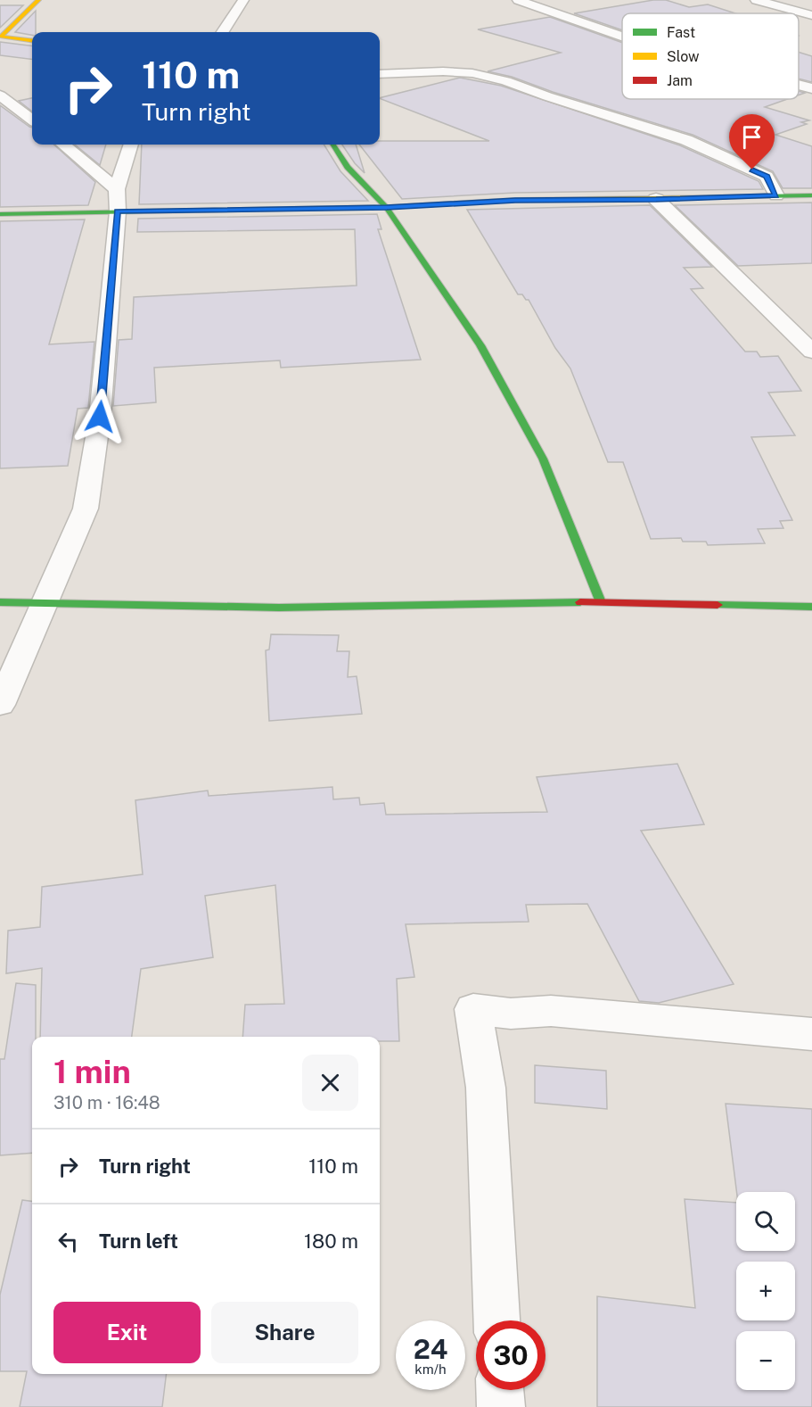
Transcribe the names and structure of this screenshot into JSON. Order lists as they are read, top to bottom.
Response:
{
  "legend": ["Fast", "Slow", "Jam"],
  "page": {
    "turn": ["110 m", "Turn right"],
    "heading": ["1 min", "310 m · 16:48"],
    "list": [
      {
        "name": "Turn right",
        "value": "110 m"
      },
      {
        "name": "Turn left",
        "value": "180 m"
      }
    ],
    "map_buttons": ["+", "−"],
    "buttons": ["Exit", "Share"],
    "speed": "24 km/h",
    "limit": "30"
  }
}
